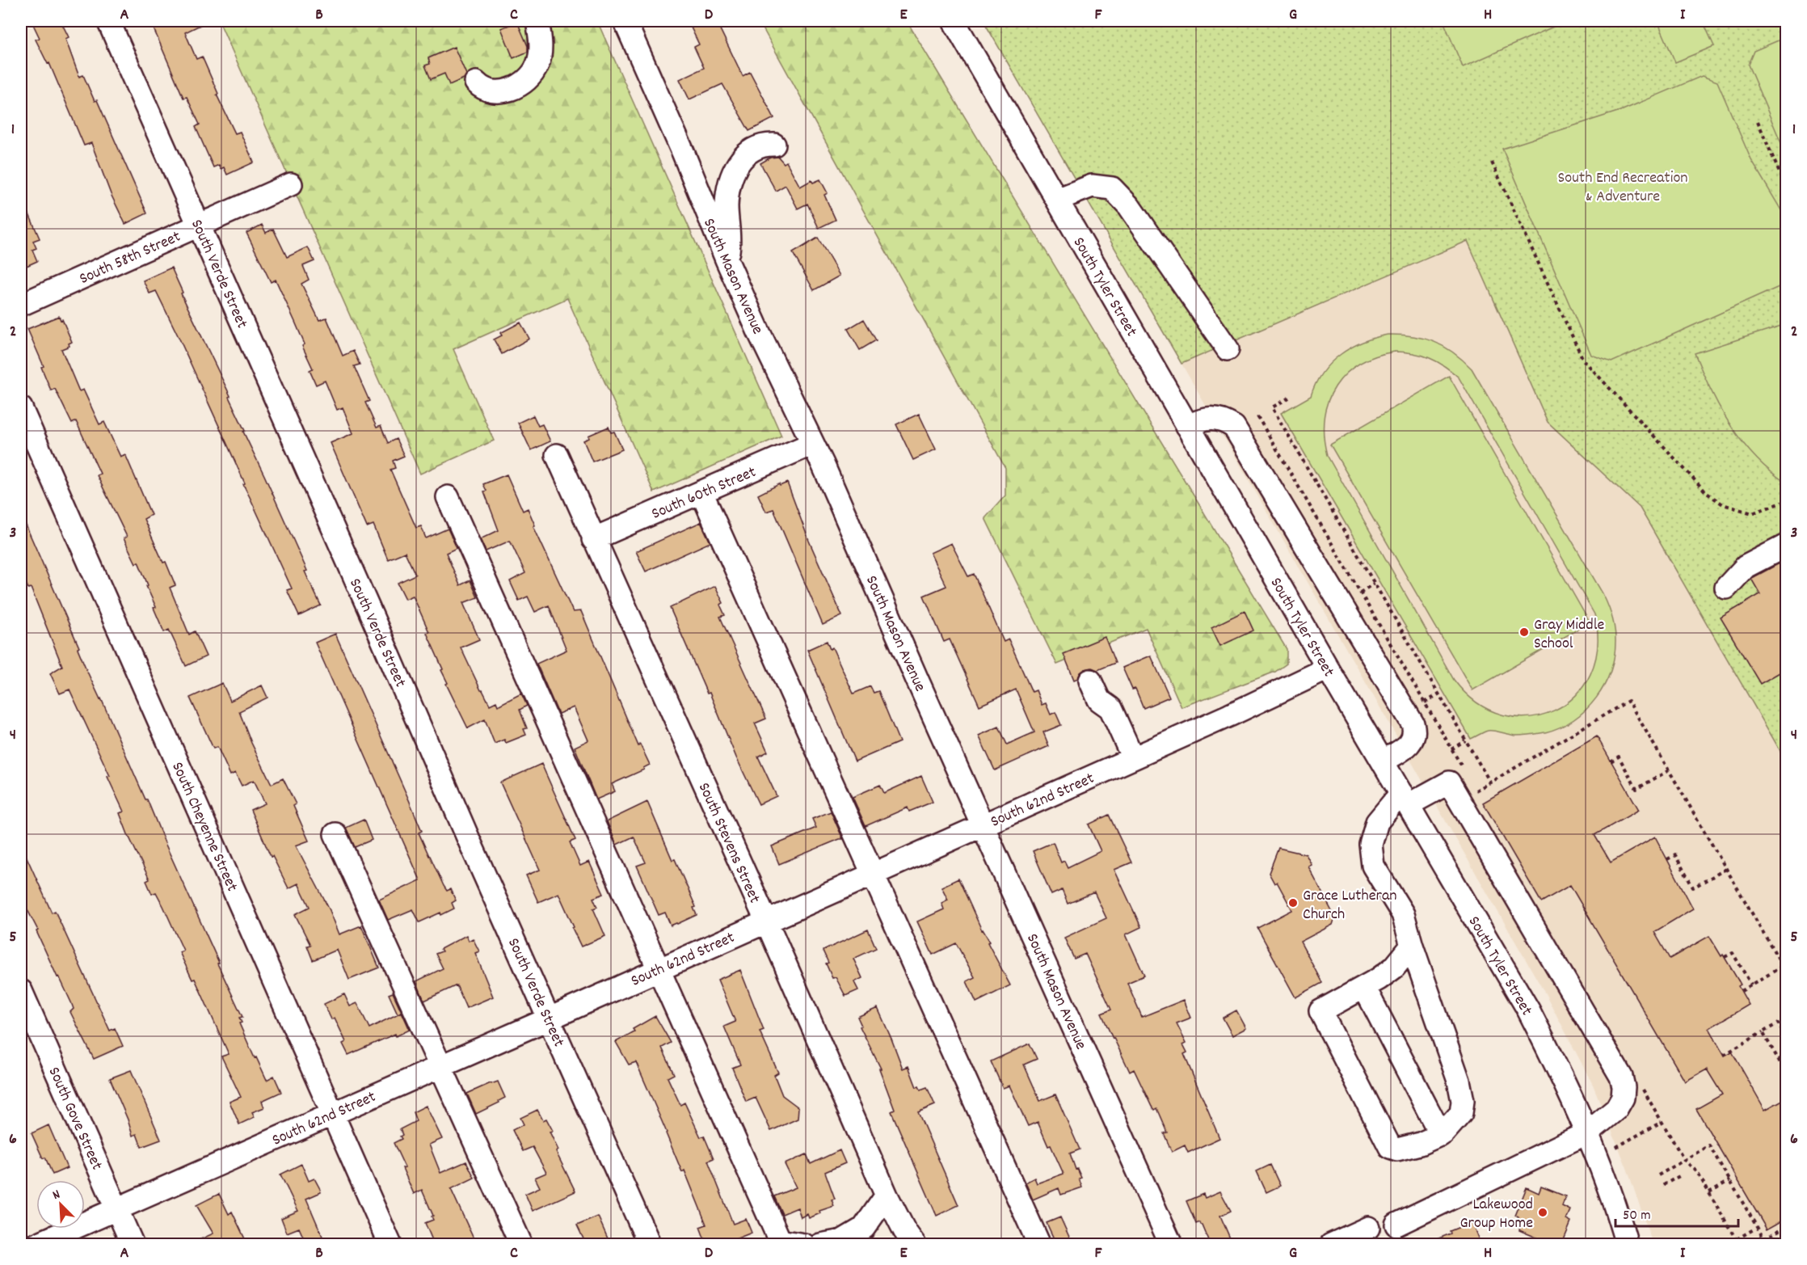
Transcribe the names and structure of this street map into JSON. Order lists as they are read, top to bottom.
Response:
{
  "streets": {
    "street": [
      "South 58th Street",
      "South Verde Street",
      "South Mason Avenue",
      "South Tyler Street",
      "South 60th Street",
      "South 62nd Street",
      "South Cheyenne Street",
      "South Stevens Street",
      "South Gove Street"
    ]
  },
  "crossings": [
    ["South 58th Street", "South Verde Street"],
    ["South Verde Street", "South 62nd Street"],
    ["South Mason Avenue", "South 60th Street"],
    ["South Mason Avenue", "South 62nd Street"],
    ["South Tyler Street", "South 62nd Street"],
    ["South 60th Street", "South Stevens Street"],
    ["South 62nd Street", "South Cheyenne Street"],
    ["South 62nd Street", "South Stevens Street"],
    ["South 62nd Street", "South Gove Street"]
  ],
  "parks": ["South End Recreation & Adventure"],
  "places": ["Gray Middle School", "Grace Lutheran Church", "Lakewood Group Home"],
  "scale_bar": "50 m",
  "north": "top left",
  "grid": {
    "columns": [
      "A",
      "B",
      "C",
      "D",
      "E",
      "F",
      "G",
      "H",
      "I"
    ],
    "rows": [
      "1",
      "2",
      "3",
      "4",
      "5",
      "6"
    ]
  }
}
